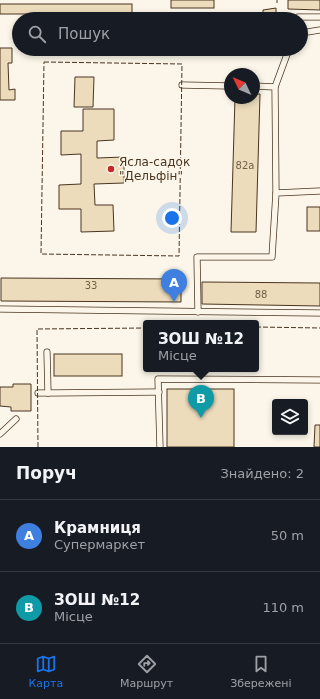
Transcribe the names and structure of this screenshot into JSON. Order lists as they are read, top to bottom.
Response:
{
  "places": ["Ясла-садок \"Дельфін\""],
  "house_numbers": ["82а", "33", "88"],
  "north": "top left",
  "page": {
    "search": "Пошук",
    "pins": ["A", "B"],
    "popup": ["ЗОШ №12", "Місце"],
    "heading": ["Поруч", "Знайдено: 2"],
    "list": [
      {
        "mark": "A",
        "name": "Крамниця",
        "note": "Супермаркет",
        "value": "50 m"
      },
      {
        "mark": "B",
        "name": "ЗОШ №12",
        "note": "Місце",
        "value": "110 m"
      }
    ],
    "nav": ["Карта", "Маршрут", "Збережені"]
  }
}
